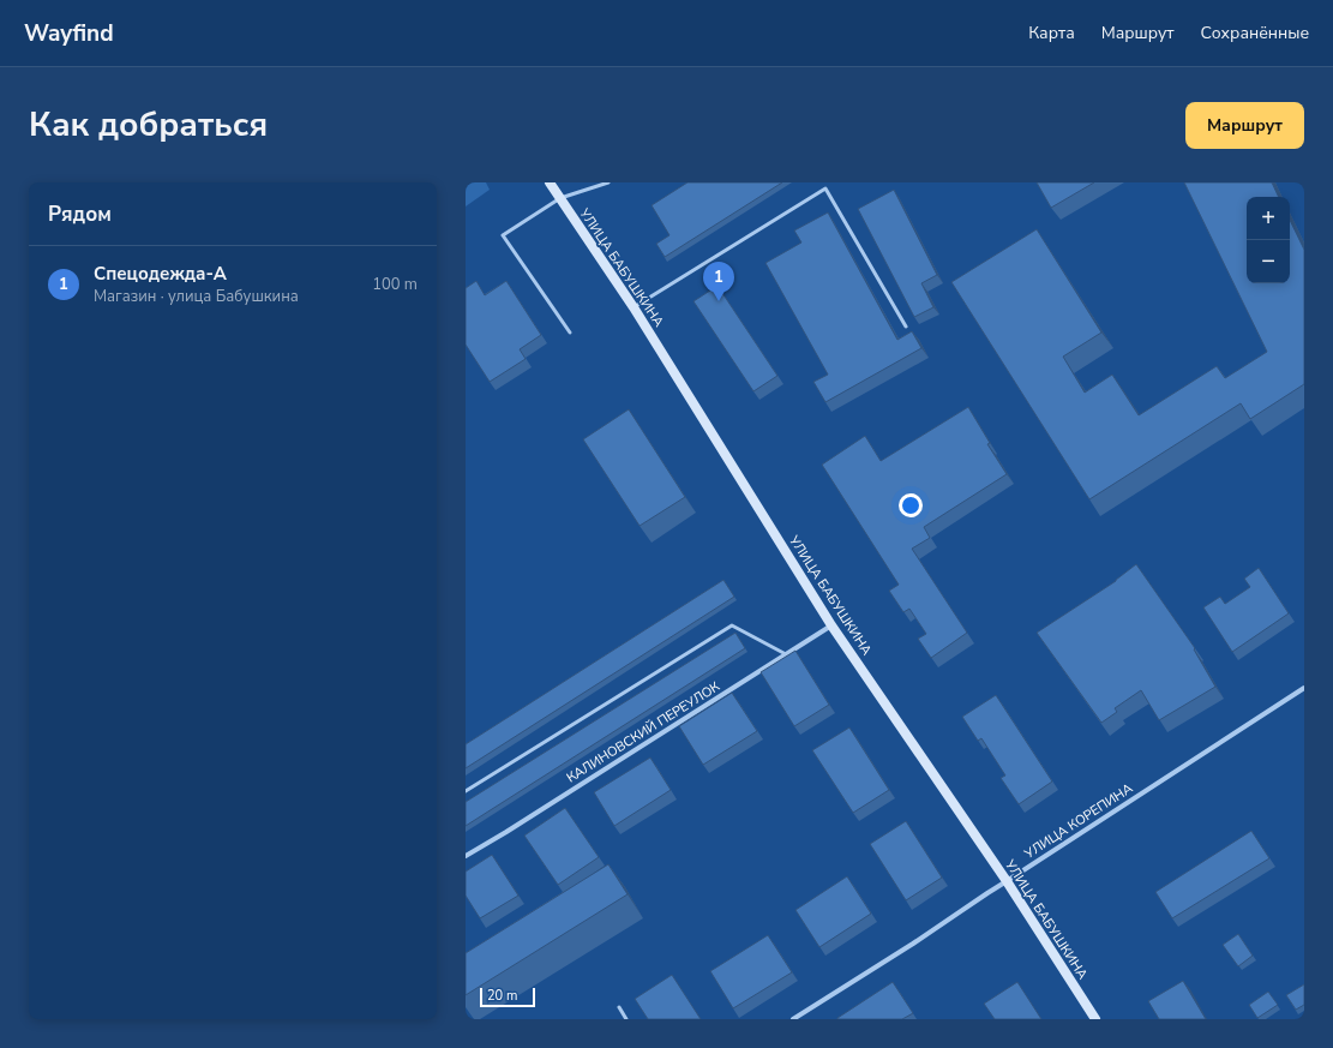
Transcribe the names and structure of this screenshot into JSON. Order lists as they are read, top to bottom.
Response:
{
  "streets": {
    "street": ["УЛИЦА БАБУШКИНА", "КАЛИНОВСКИЙ ПЕРЕУЛОК", "УЛИЦА КОРЕПИНА"]
  },
  "crossings": [
    ["УЛИЦА БАБУШКИНА", "КАЛИНОВСКИЙ ПЕРЕУЛОК"],
    ["УЛИЦА БАБУШКИНА", "УЛИЦА КОРЕПИНА"]
  ],
  "scale_bar": "20 m",
  "page": {
    "header": "Wayfind",
    "nav": ["Карта", "Маршрут", "Сохранённые"],
    "title": "Как добраться",
    "buttons": "Маршрут",
    "heading": "Рядом",
    "map_buttons": ["+", "−"],
    "list": [
      {
        "mark": "1",
        "name": "Спецодежда-А",
        "note": "Магазин · улица Бабушкина",
        "value": "100 m"
      }
    ],
    "pins": "1",
    "scale": "20 m"
  }
}
